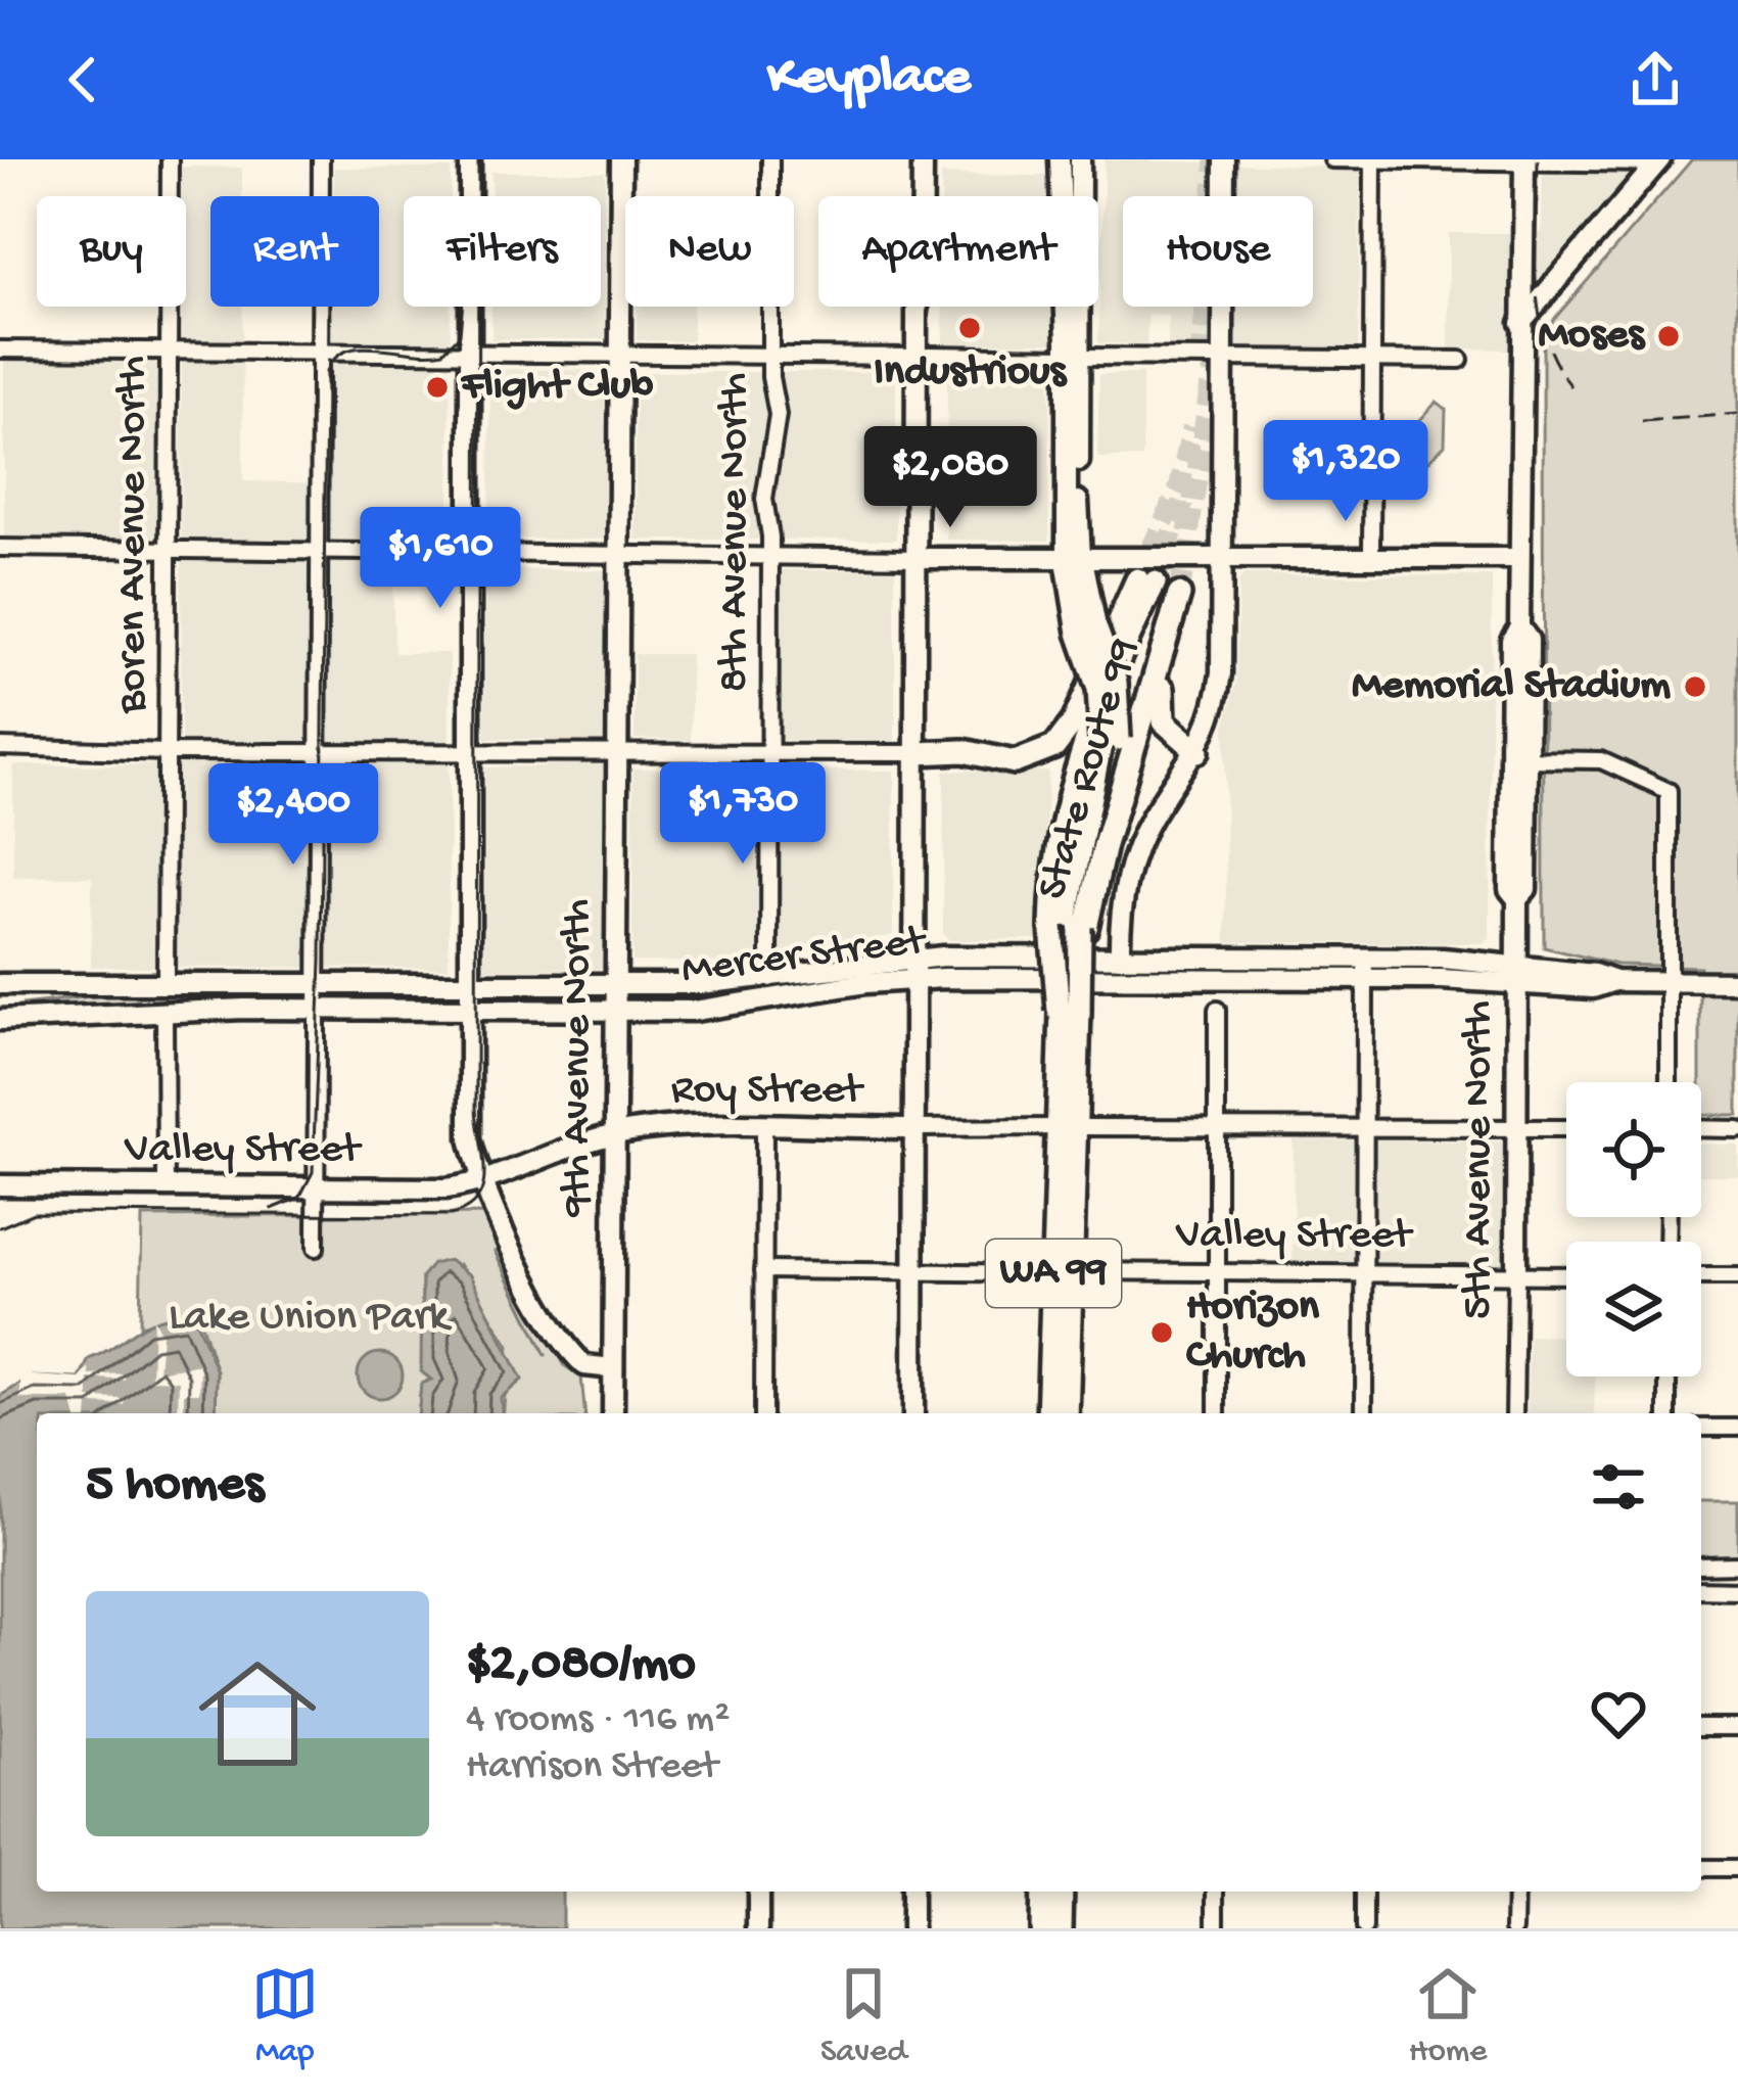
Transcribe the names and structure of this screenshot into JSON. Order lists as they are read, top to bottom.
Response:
{
  "streets": {
    "highway": ["State Route 99", "WA 99"],
    "main road": [
      "Mercer Street",
      "9th Avenue North",
      "Roy Street",
      "Valley Street",
      "5th Avenue North"
    ],
    "street": ["8th Avenue North", "Boren Avenue North"]
  },
  "crossings": [
    ["8th Avenue North", "Mercer Street"],
    ["Boren Avenue North", "Mercer Street"],
    ["State Route 99", "WA 99"],
    ["Mercer Street", "9th Avenue North"],
    ["Mercer Street", "5th Avenue North"],
    ["9th Avenue North", "Roy Street"],
    ["Roy Street", "Valley Street"],
    ["Roy Street", "5th Avenue North"],
    ["Roy Street", "WA 99"],
    ["Valley Street", "5th Avenue North"],
    ["Valley Street", "WA 99"]
  ],
  "parks": ["Lake Union Park"],
  "places": [
    "Industrious",
    "Moses",
    "Flight Club",
    "Memorial Stadium",
    "Horizon Church"
  ],
  "page": {
    "header": "Keyplace",
    "chip": [
      "Buy",
      "Rent",
      "Filters",
      "New",
      "Apartment",
      "House"
    ],
    "price": [
      "$1,320",
      "$2,080",
      "$1,610",
      "$1,730",
      "$2,400"
    ],
    "heading": "5 homes",
    "list": [
      {
        "name": "$2,080/mo",
        "note": "4 rooms · 116 m² · Harrison Street"
      }
    ],
    "tabs": ["Map", "Saved", "Home"]
  }
}
